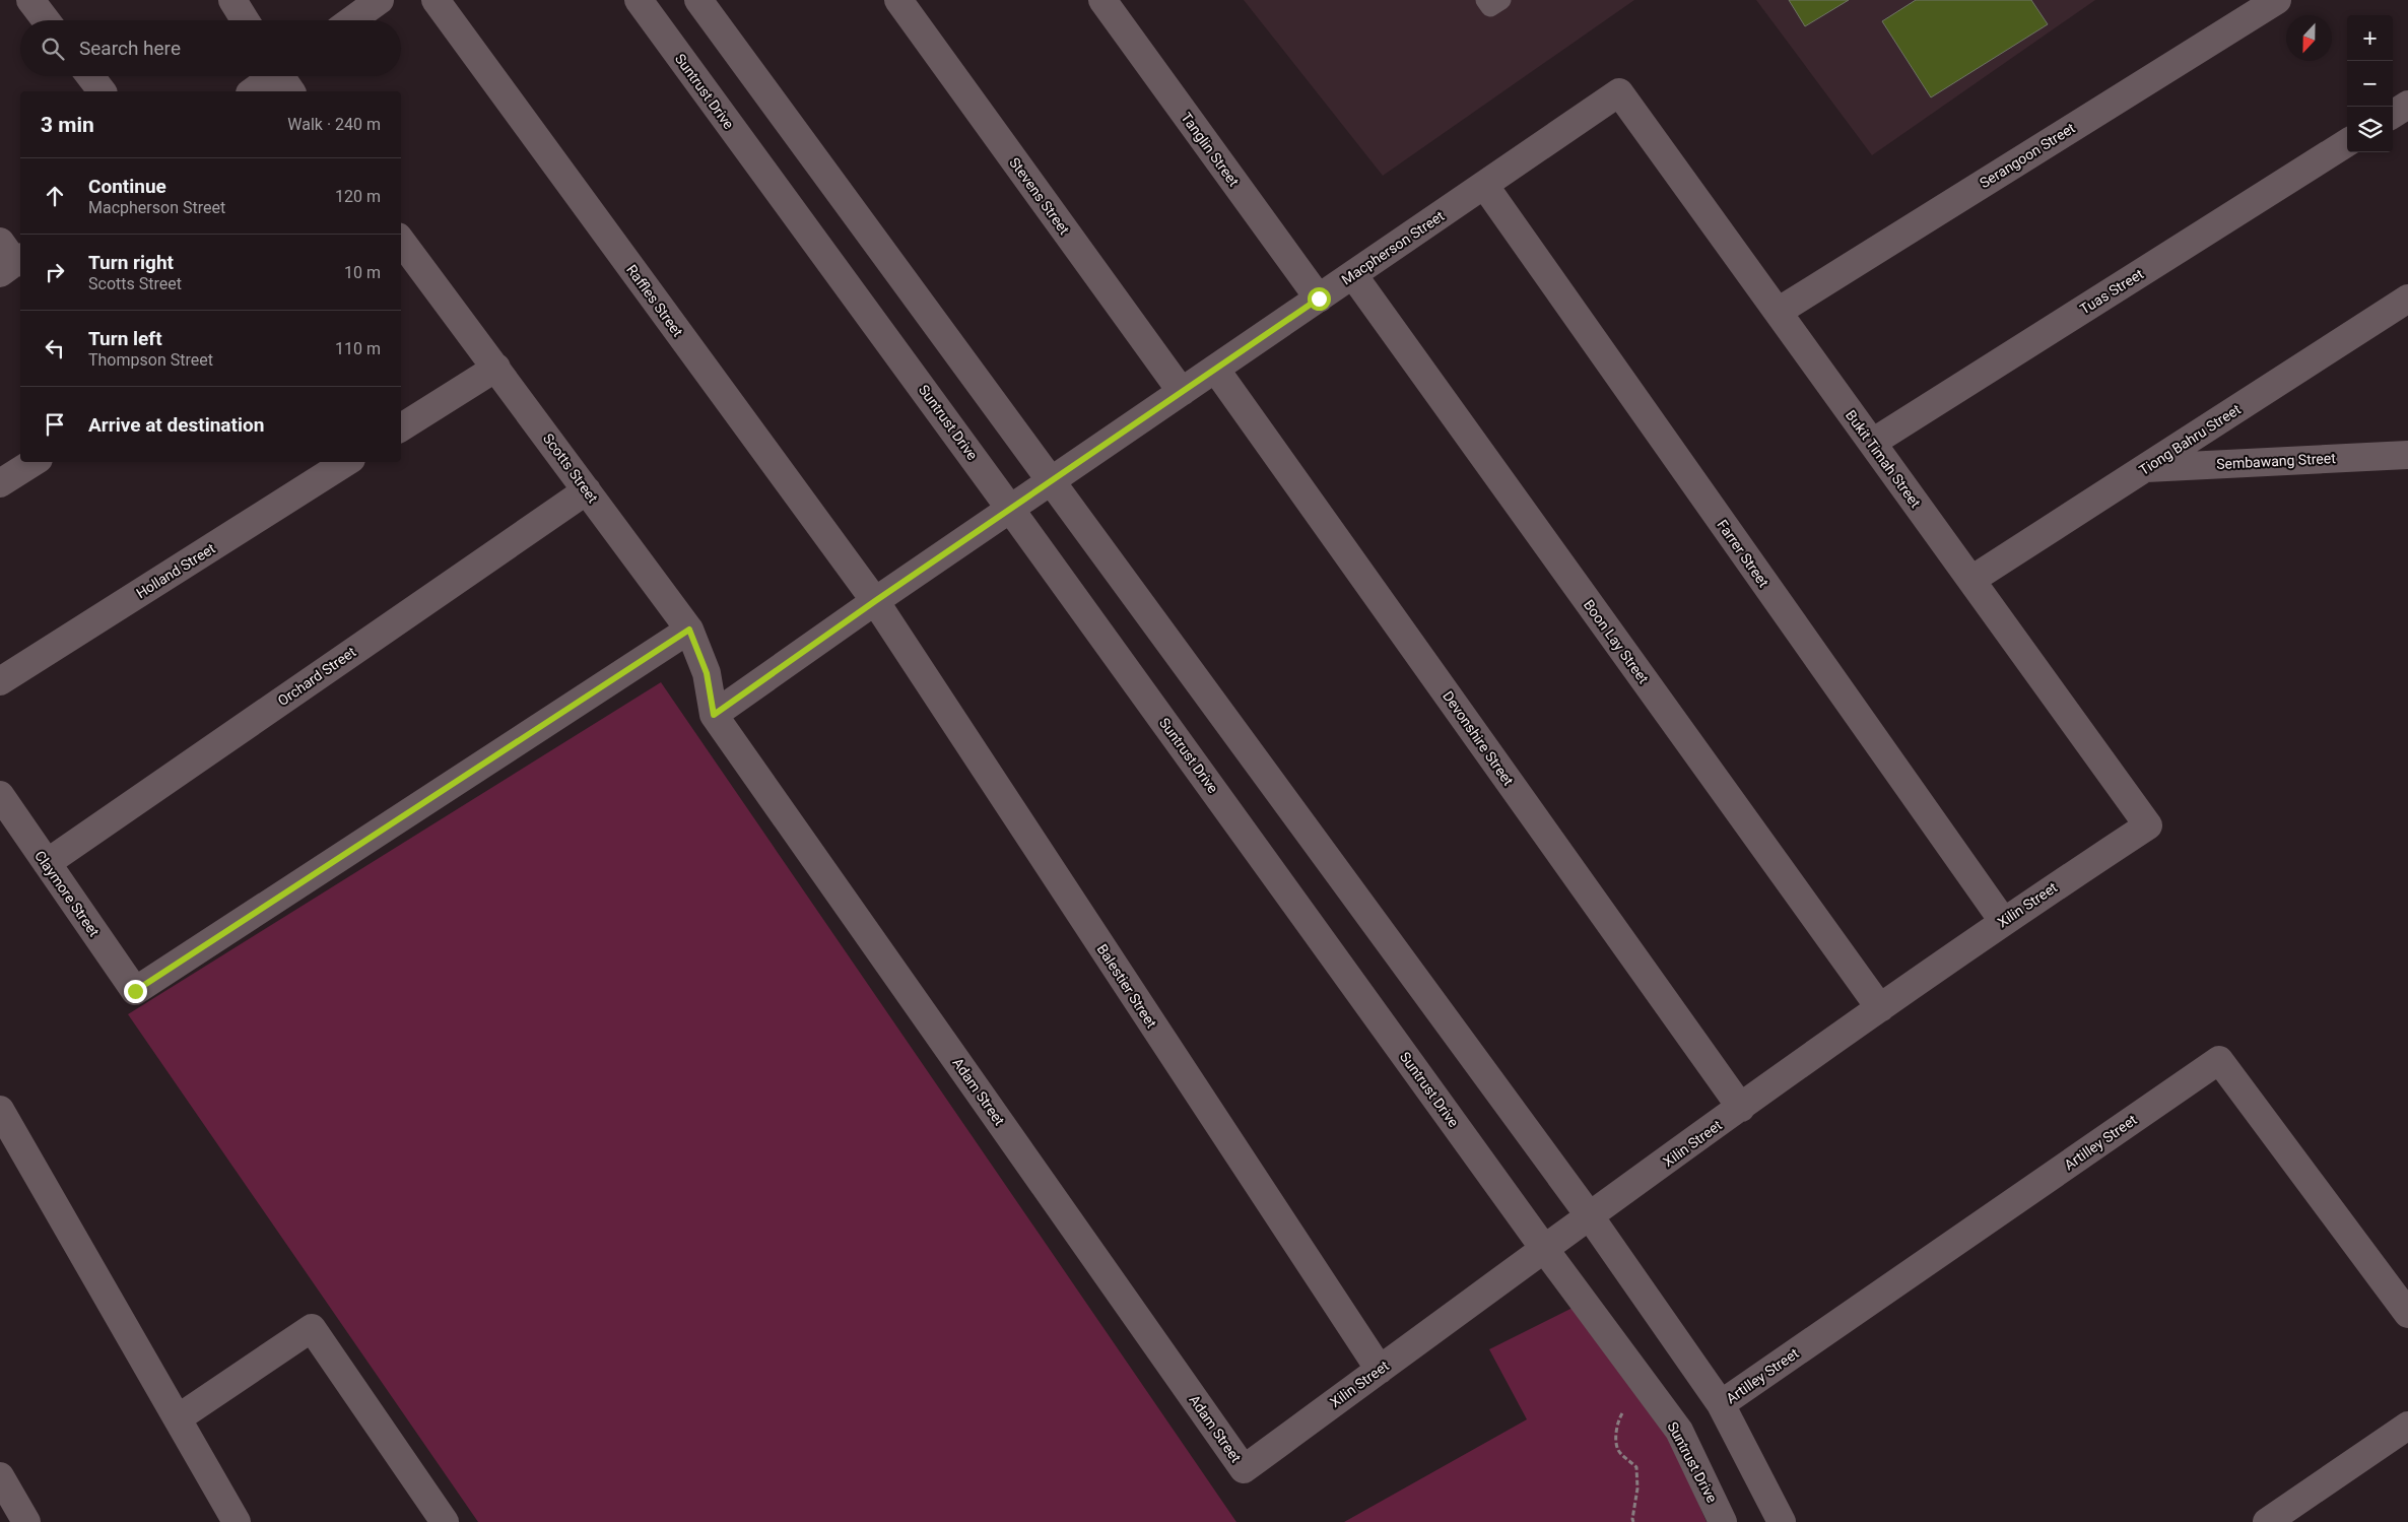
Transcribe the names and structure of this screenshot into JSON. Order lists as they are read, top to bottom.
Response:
{
  "streets": {
    "street": [
      "Suntrust Drive",
      "Tanglin Street",
      "Serangoon Street",
      "Stevens Street",
      "Macpherson Street",
      "Tuas Street",
      "Raffles Street",
      "Tiong Bahru Street",
      "Bukit Timah Street",
      "Sembawang Street",
      "Scotts Street",
      "Farrer Street",
      "Holland Street",
      "Boon Lay Street",
      "Orchard Street",
      "Devonshire Street",
      "Claymore Street",
      "Xilin Street",
      "Balestier Street",
      "Adam Street",
      "Artilley Street"
    ]
  },
  "crossings": [
    ["Suntrust Drive", "Macpherson Street"],
    ["Suntrust Drive", "Xilin Street"],
    ["Tanglin Street", "Macpherson Street"],
    ["Serangoon Street", "Bukit Timah Street"],
    ["Stevens Street", "Macpherson Street"],
    ["Macpherson Street", "Raffles Street"],
    ["Macpherson Street", "Bukit Timah Street"],
    ["Macpherson Street", "Scotts Street"],
    ["Macpherson Street", "Farrer Street"],
    ["Macpherson Street", "Boon Lay Street"],
    ["Macpherson Street", "Devonshire Street"],
    ["Macpherson Street", "Balestier Street"],
    ["Macpherson Street", "Adam Street"],
    ["Tuas Street", "Bukit Timah Street"],
    ["Raffles Street", "Balestier Street"],
    ["Tiong Bahru Street", "Bukit Timah Street"],
    ["Tiong Bahru Street", "Sembawang Street"],
    ["Bukit Timah Street", "Xilin Street"],
    ["Scotts Street", "Orchard Street"],
    ["Scotts Street", "Claymore Street"],
    ["Scotts Street", "Adam Street"],
    ["Farrer Street", "Xilin Street"],
    ["Boon Lay Street", "Xilin Street"],
    ["Orchard Street", "Claymore Street"],
    ["Devonshire Street", "Xilin Street"],
    ["Xilin Street", "Balestier Street"],
    ["Xilin Street", "Adam Street"]
  ],
  "north": "bottom",
  "page": {
    "map_buttons": ["+", "−"],
    "search": "Search here",
    "heading": ["3 min", "Walk · 240 m"],
    "list": [
      ["Continue", "Macpherson Street", "120 m"],
      ["Turn right", "Scotts Street", "10 m"],
      ["Turn left", "Thompson Street", "110 m"],
      "Arrive at destination"
    ]
  }
}
